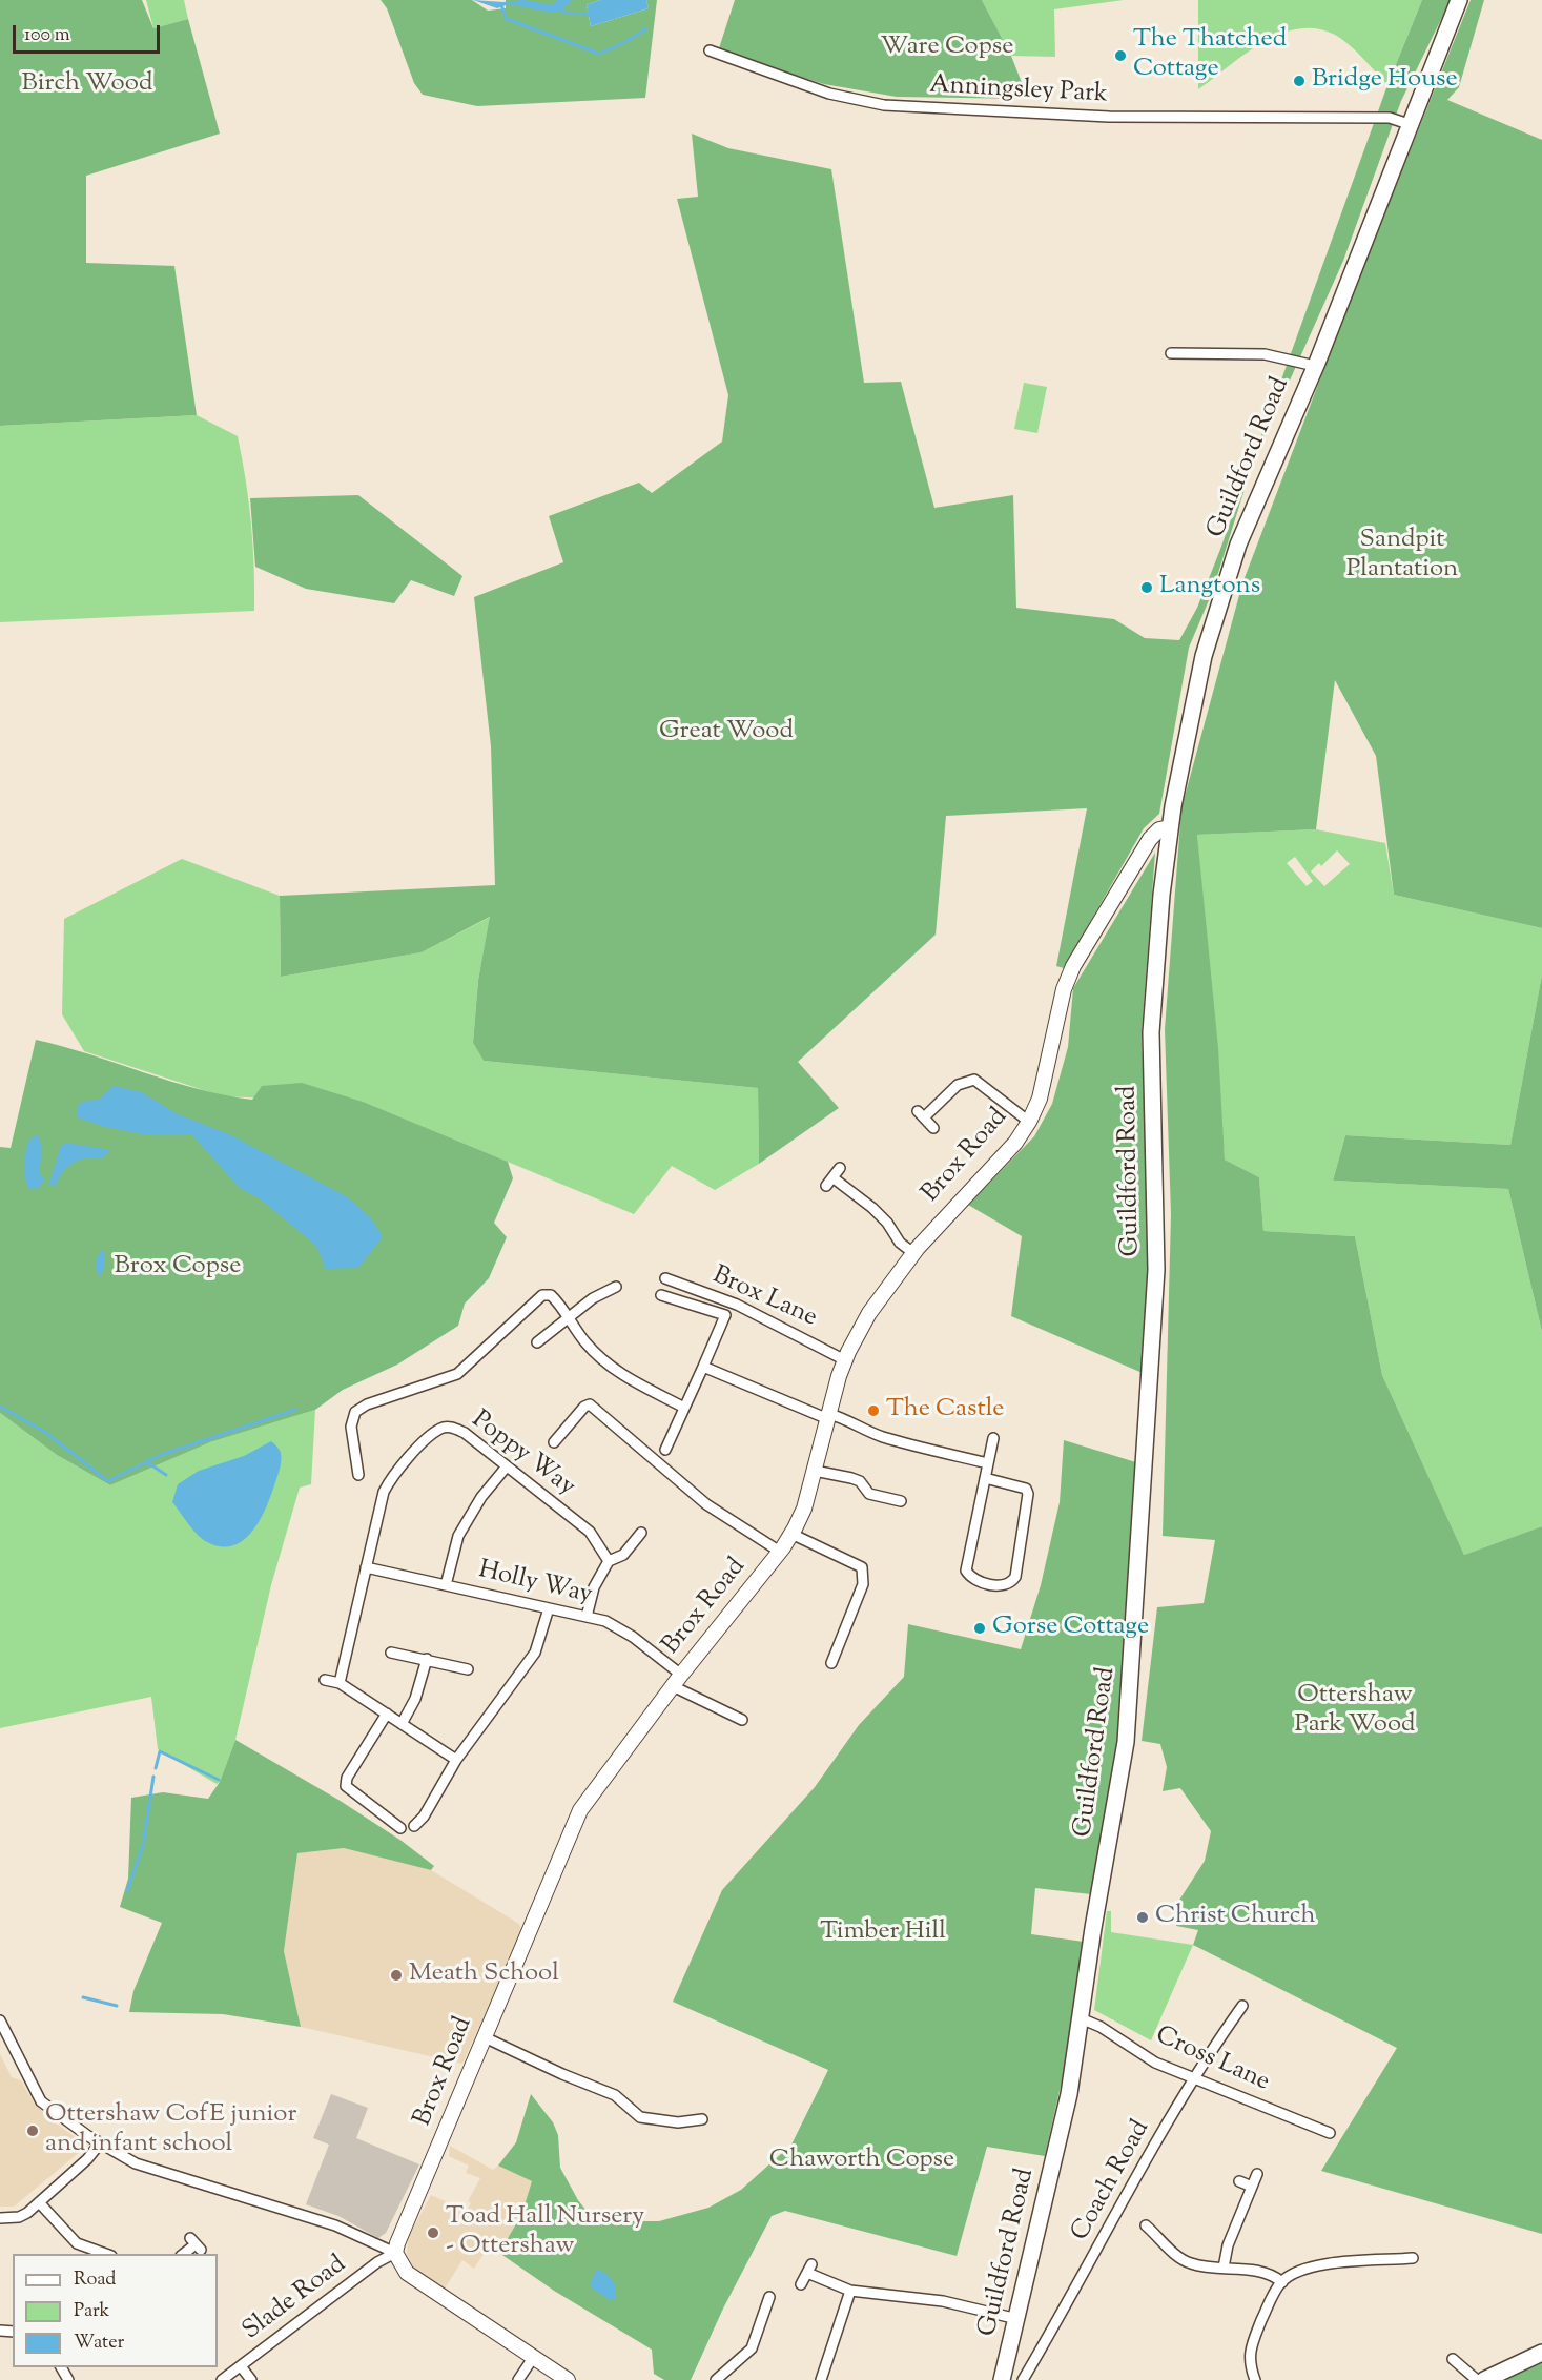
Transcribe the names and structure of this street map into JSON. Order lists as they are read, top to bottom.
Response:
{
  "streets": {
    "main road": ["Guildford Road"],
    "street": [
      "Anningsley Park",
      "Brox Road",
      "Brox Lane",
      "Poppy Way",
      "Holly Way",
      "Cross Lane",
      "Coach Road",
      "Slade Road"
    ]
  },
  "crossings": [
    ["Anningsley Park", "Guildford Road"],
    ["Guildford Road", "Brox Road"],
    ["Guildford Road", "Cross Lane"],
    ["Brox Road", "Brox Lane"],
    ["Brox Road", "Holly Way"],
    ["Brox Road", "Slade Road"],
    ["Poppy Way", "Holly Way"],
    ["Cross Lane", "Coach Road"]
  ],
  "parks": [
    "Ware Copse",
    "Birch Wood",
    "Sandpit Plantation",
    "Great Wood",
    "Brox Copse",
    "Ottershaw Park Wood",
    "Timber Hill",
    "Chaworth Copse"
  ],
  "places": [
    "The Thatched Cottage",
    "Bridge House",
    "Langtons",
    "The Castle",
    "Gorse Cottage",
    "Christ Church",
    "Meath School",
    "Ottershaw CofE junior and infant school",
    "Toad Hall Nursery - Ottershaw"
  ],
  "legend": ["Road", "Park", "Water"],
  "scale_bar": "100 m"
}
